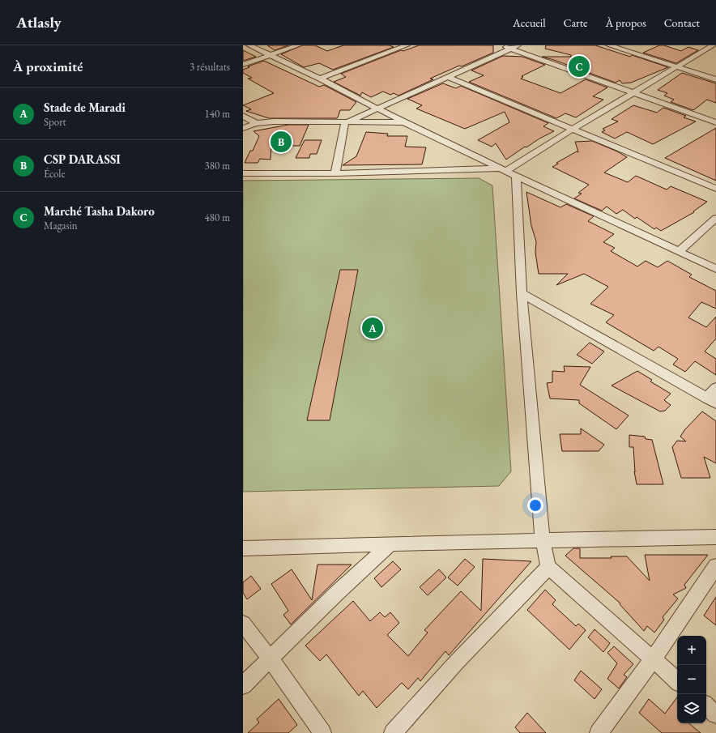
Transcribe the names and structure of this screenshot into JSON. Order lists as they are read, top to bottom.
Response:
{
  "page": {
    "header": "Atlasly",
    "nav": [
      "Accueil",
      "Carte",
      "À propos",
      "Contact"
    ],
    "heading": ["À proximité", "3 résultats"],
    "pins": ["C", "B", "A"],
    "list": [
      {
        "mark": "A",
        "name": "Stade de Maradi",
        "note": "Sport",
        "value": "140 m"
      },
      {
        "mark": "B",
        "name": "CSP DARASSI",
        "note": "École",
        "value": "380 m"
      },
      {
        "mark": "C",
        "name": "Marché Tasha Dakoro",
        "note": "Magasin",
        "value": "480 m"
      }
    ],
    "map_buttons": ["+", "−"]
  }
}
